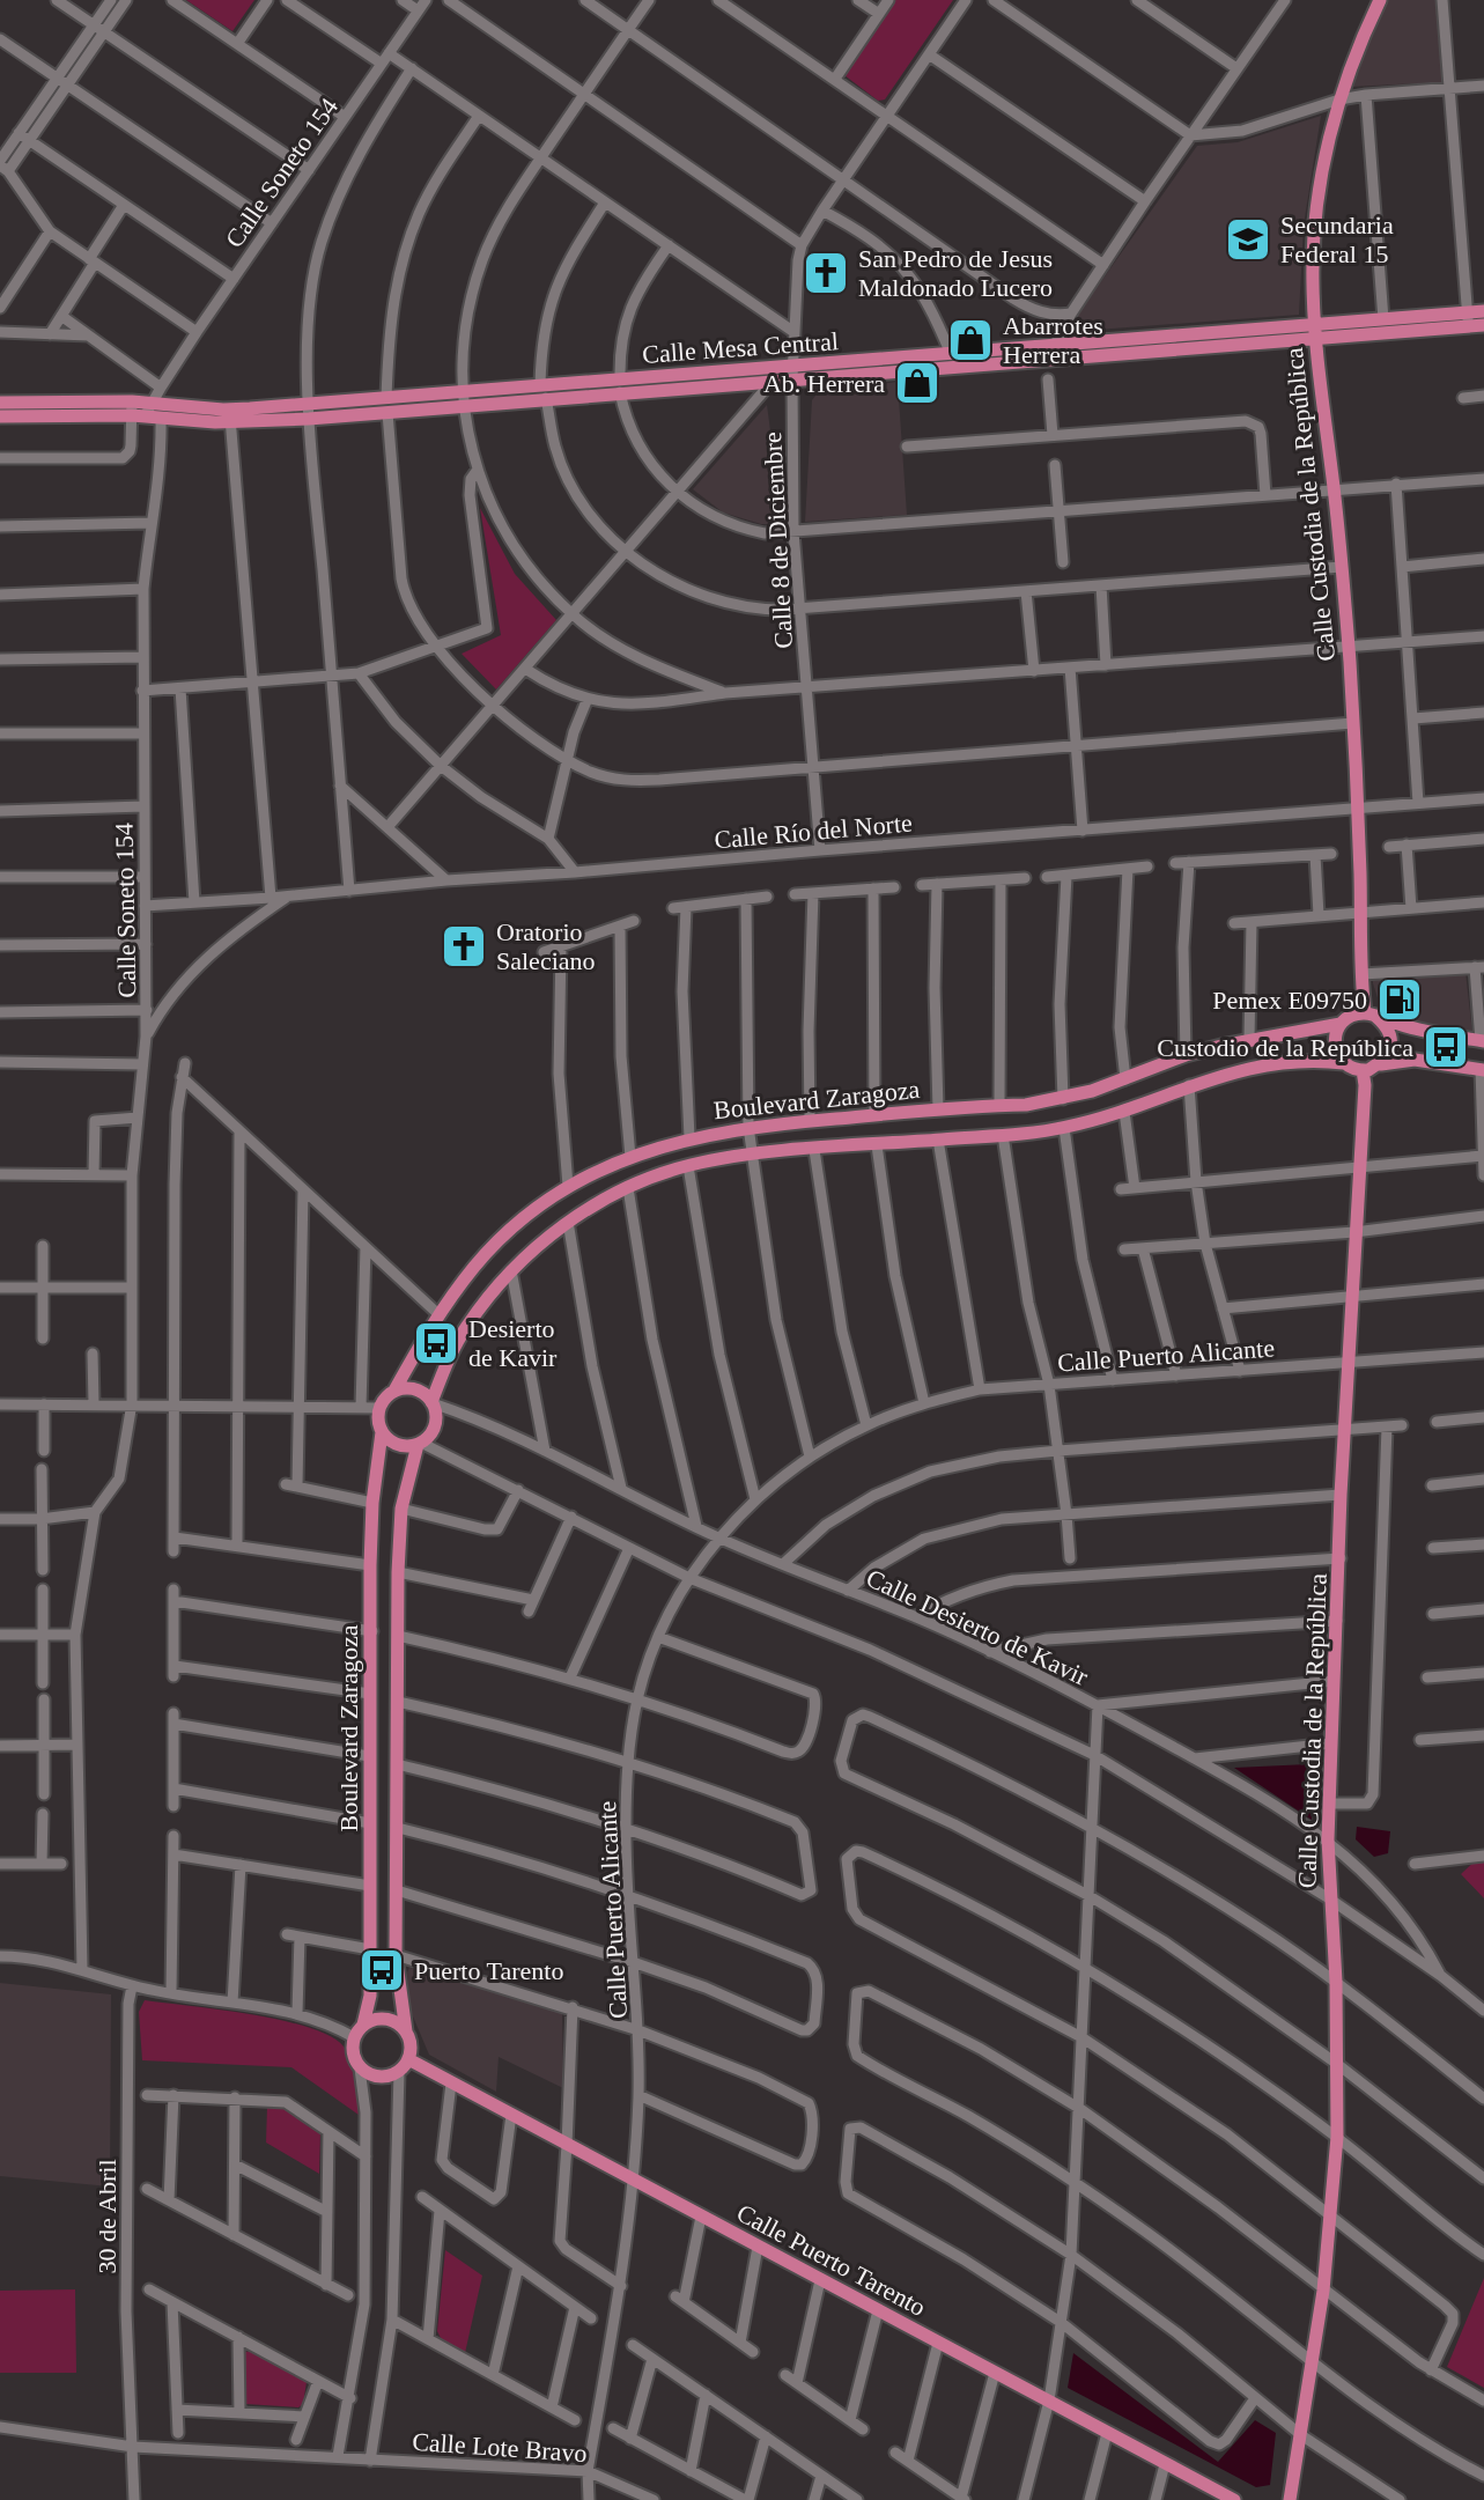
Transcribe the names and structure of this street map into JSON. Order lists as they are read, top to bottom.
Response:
{
  "streets": {
    "main road": [
      "Calle Mesa Central",
      "Calle Custodia de la República",
      "Boulevard Zaragoza",
      "Calle Puerto Tarento"
    ],
    "street": [
      "Calle Soneto 154",
      "Calle 8 de Diciembre",
      "Calle Río del Norte",
      "Calle Puerto Alicante",
      "Calle Desierto de Kavir",
      "30 de Abril",
      "Calle Lote Bravo"
    ]
  },
  "crossings": [
    ["Calle Soneto 154", "Calle Mesa Central"],
    ["Calle Soneto 154", "Calle Río del Norte"],
    ["Calle Mesa Central", "Calle Custodia de la República"],
    ["Calle Mesa Central", "Calle 8 de Diciembre"],
    ["Calle Custodia de la República", "Calle Río del Norte"],
    ["Calle Custodia de la República", "Boulevard Zaragoza"],
    ["Calle Custodia de la República", "Calle Puerto Alicante"],
    ["Calle Custodia de la República", "Calle Desierto de Kavir"],
    ["Calle 8 de Diciembre", "Calle Río del Norte"],
    ["Boulevard Zaragoza", "Calle Desierto de Kavir"],
    ["Boulevard Zaragoza", "Calle Puerto Tarento"],
    ["Calle Puerto Alicante", "Calle Desierto de Kavir"],
    ["Calle Puerto Alicante", "Calle Puerto Tarento"],
    ["Calle Puerto Alicante", "Calle Lote Bravo"],
    ["30 de Abril", "Calle Lote Bravo"]
  ],
  "places": {
    "school or university": ["Secundaria Federal 15"],
    "church": ["San Pedro de Jesus Maldonado Lucero", "Oratorio Saleciano"],
    "shop": ["Abarrotes Herrera", "Ab. Herrera"],
    "fuel station": ["Pemex E09750"],
    "bus stop": ["Custodio de la República", "Desierto de Kavir", "Puerto Tarento"]
  }
}
